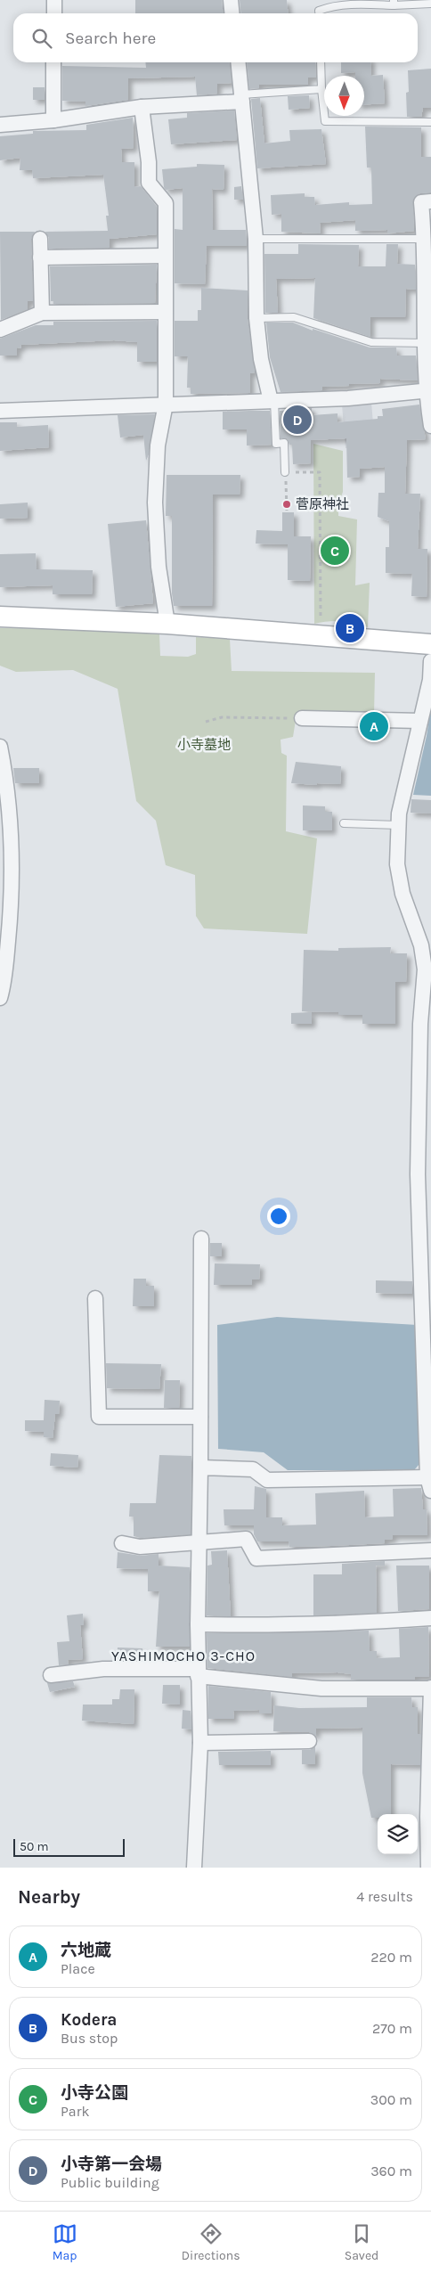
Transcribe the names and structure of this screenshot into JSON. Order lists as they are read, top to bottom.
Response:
{
  "districts": ["YASHIMOCHO 3-CHO"],
  "parks": ["小寺墓地"],
  "places": ["菅原神社"],
  "scale_bar": "50 m",
  "north": "bottom",
  "page": {
    "search": "Search here",
    "pins": [
      "D",
      "C",
      "B",
      "A"
    ],
    "scale": "50 m",
    "heading": ["Nearby", "4 results"],
    "list": [
      {
        "mark": "A",
        "name": "六地蔵",
        "note": "Place",
        "value": "220 m"
      },
      {
        "mark": "B",
        "name": "Kodera",
        "note": "Bus stop",
        "value": "270 m"
      },
      {
        "mark": "C",
        "name": "小寺公園",
        "note": "Park",
        "value": "300 m"
      },
      {
        "mark": "D",
        "name": "小寺第一会場",
        "note": "Public building",
        "value": "360 m"
      }
    ],
    "nav": ["Map", "Directions", "Saved"]
  }
}
